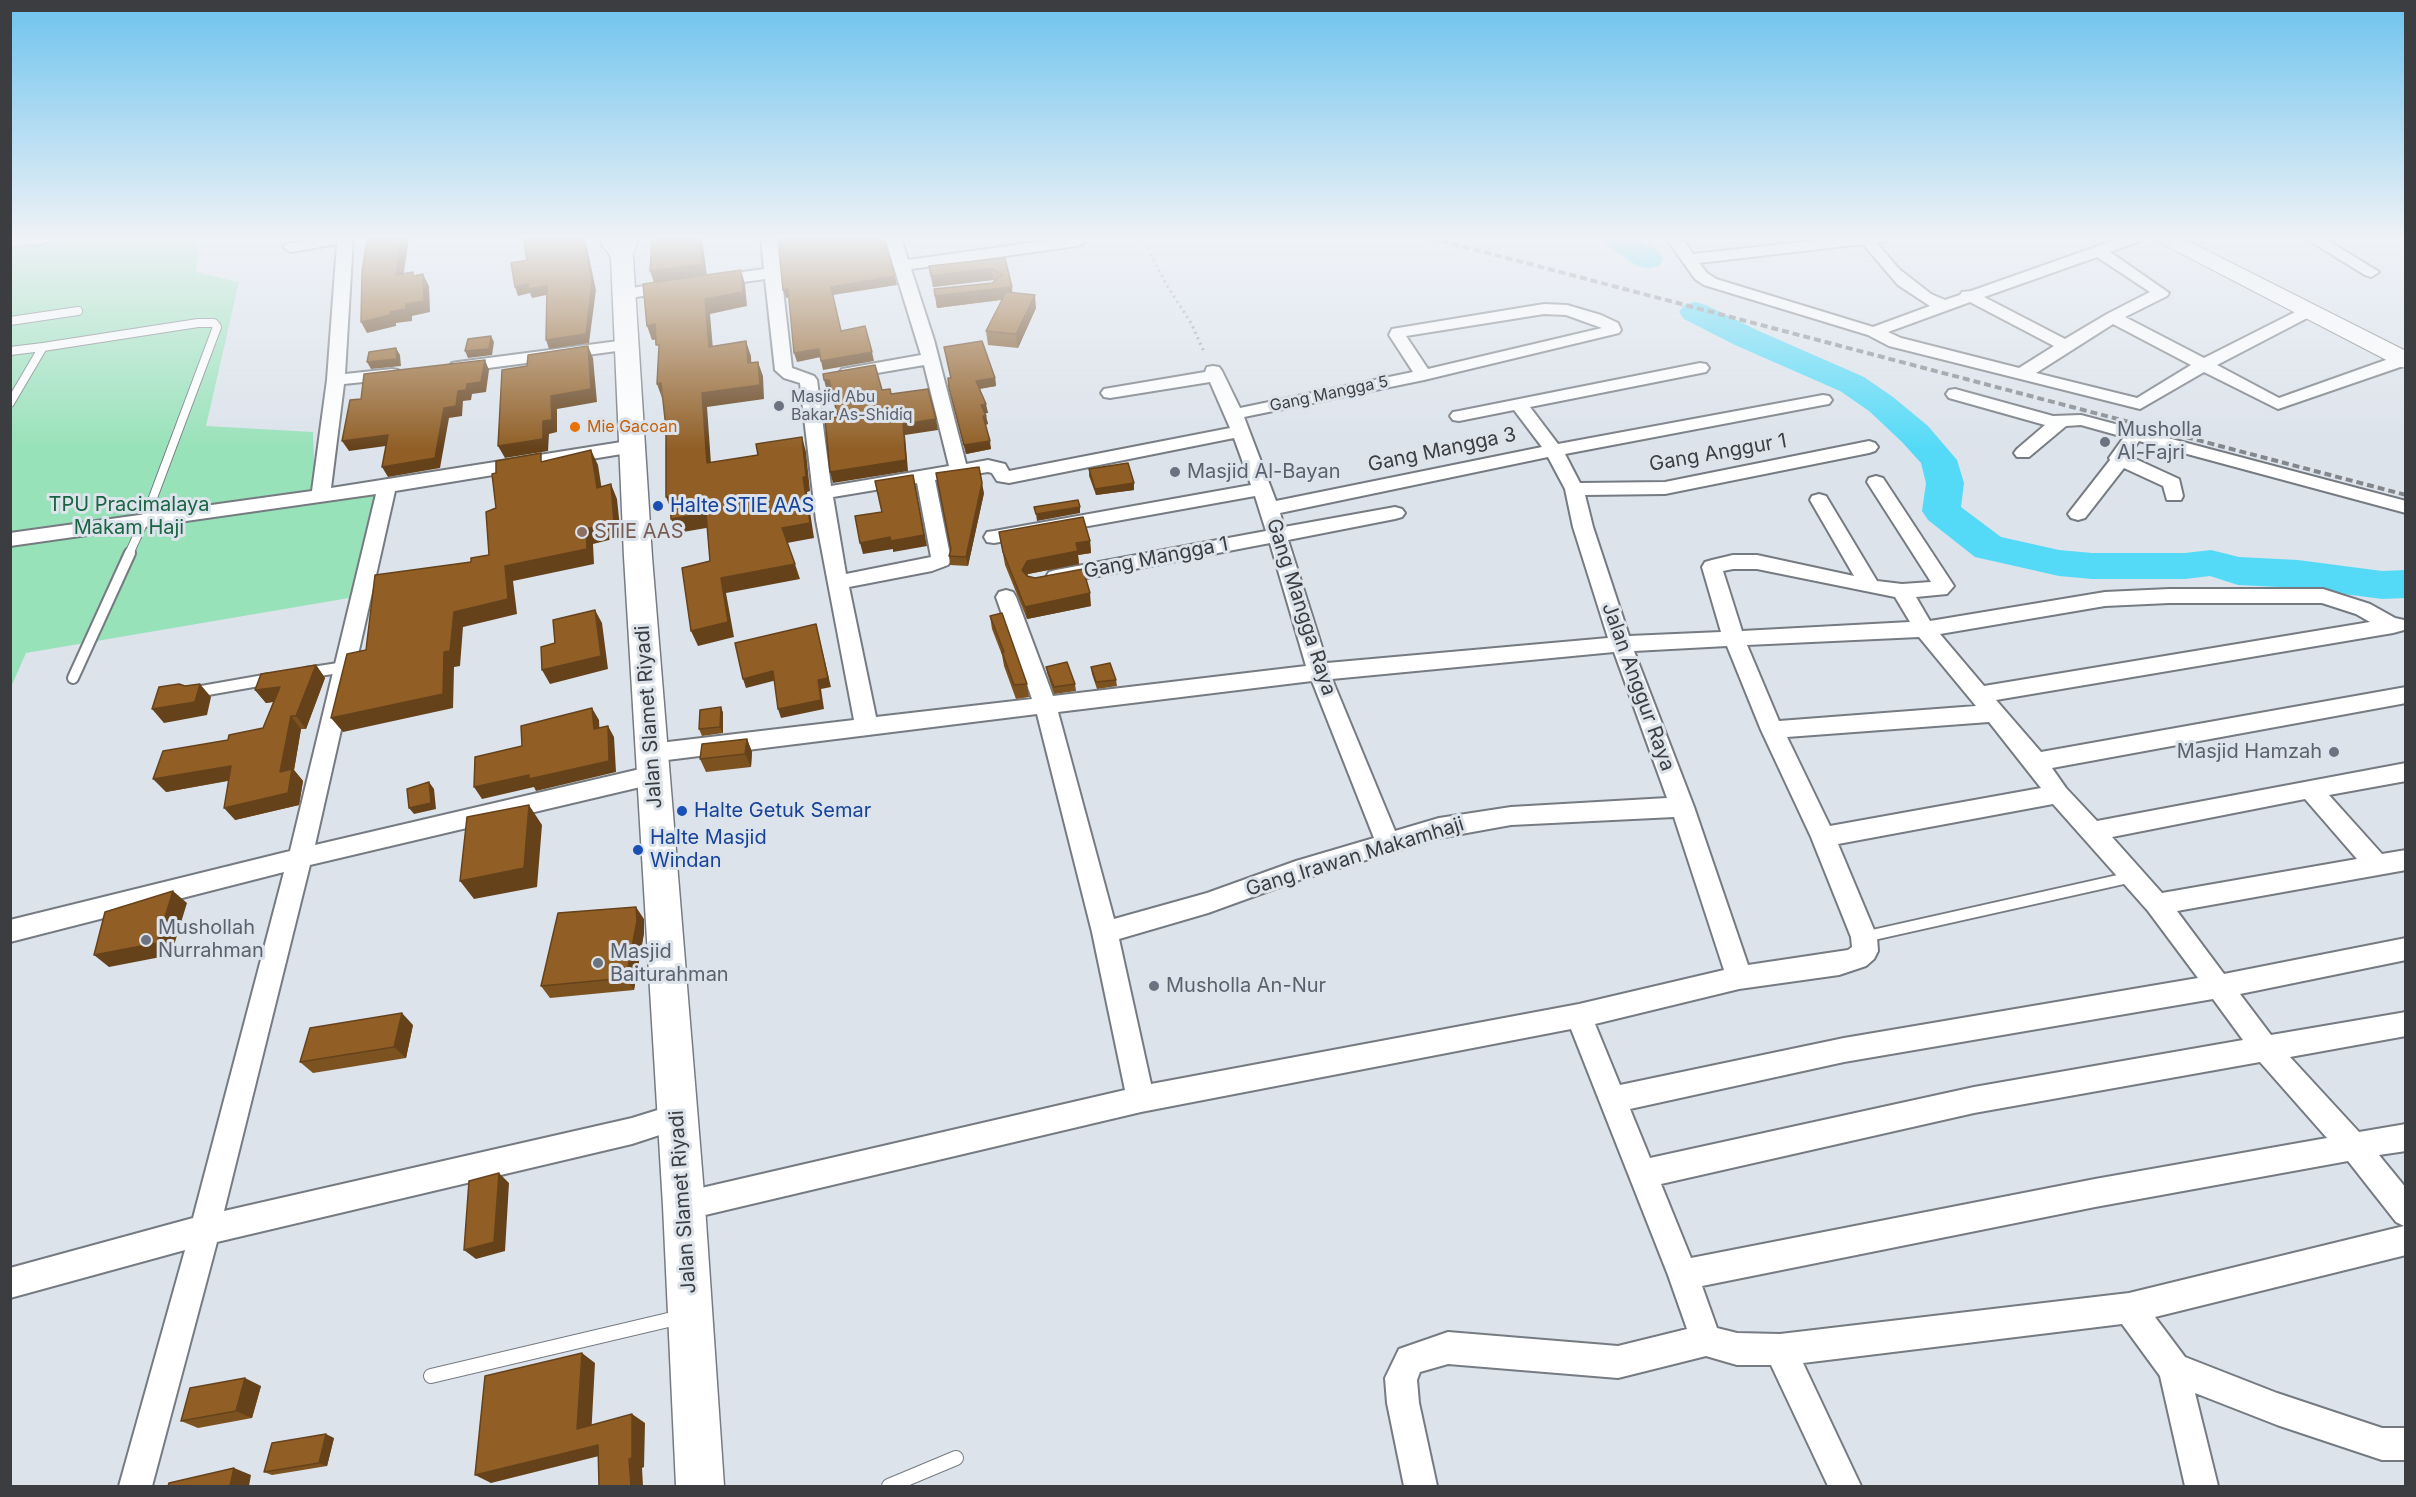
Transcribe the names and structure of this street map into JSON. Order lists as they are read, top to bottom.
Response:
{
  "streets": {
    "main road": ["Jalan Slamet Riyadi"],
    "street": [
      "Gang Mangga 5",
      "Gang Mangga 3",
      "Gang Anggur 1",
      "Gang Mangga 1",
      "Gang Mangga Raya",
      "Jalan Anggur Raya",
      "Gang Irawan Makamhaji"
    ]
  },
  "crossings": [
    ["Gang Mangga 5", "Gang Mangga Raya"],
    ["Gang Mangga 3", "Gang Mangga Raya"],
    ["Gang Mangga 3", "Jalan Anggur Raya"],
    ["Gang Anggur 1", "Jalan Anggur Raya"],
    ["Gang Mangga 1", "Gang Mangga Raya"],
    ["Gang Mangga Raya", "Gang Irawan Makamhaji"],
    ["Jalan Anggur Raya", "Gang Irawan Makamhaji"]
  ],
  "parks": ["TPU Pracimalaya Makam Haji"],
  "places": [
    "Masjid Abu Bakar As-Shidiq",
    "Mie Gacoan",
    "Musholla Al-Fajri",
    "Masjid Al-Bayan",
    "Halte STIE AAS",
    "STIE AAS",
    "Masjid Hamzah",
    "Halte Getuk Semar",
    "Halte Masjid Windan",
    "Mushollah Nurrahman",
    "Masjid Baiturahman",
    "Musholla An-Nur"
  ]
}
